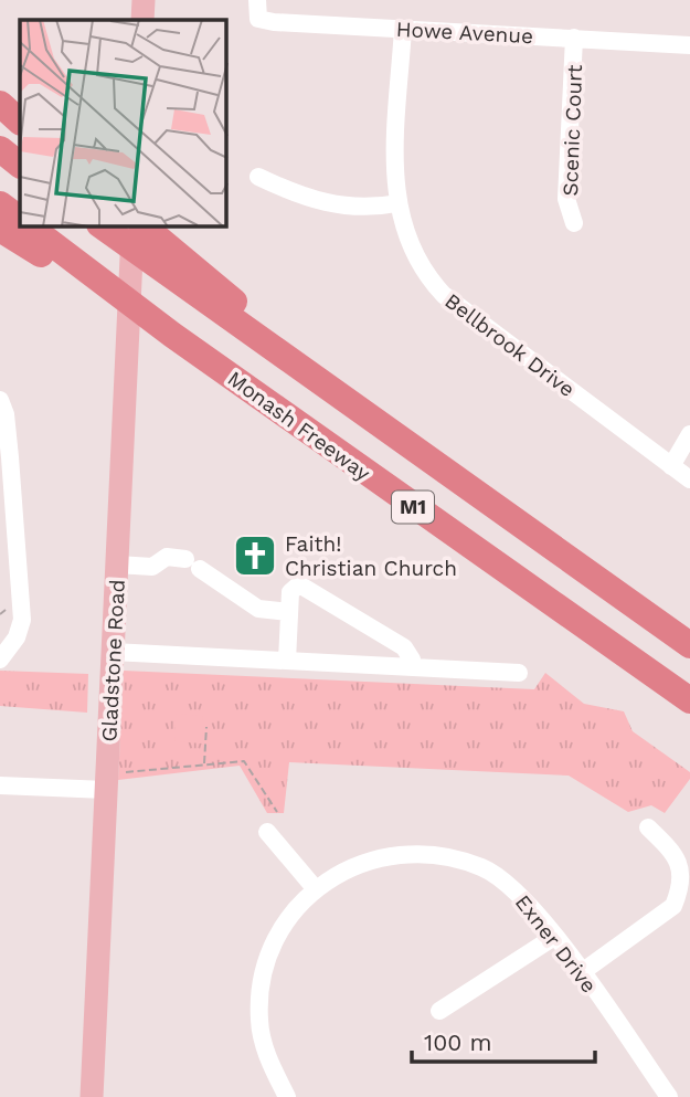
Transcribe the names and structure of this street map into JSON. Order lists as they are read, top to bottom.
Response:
{
  "streets": {
    "highway": ["Monash Freeway", "M1"],
    "main road": ["Gladstone Road"],
    "street": [
      "Howe Avenue",
      "Scenic Court",
      "Bellbrook Drive",
      "Exner Drive"
    ]
  },
  "crossings": [
    ["Howe Avenue", "Scenic Court"],
    ["Howe Avenue", "Bellbrook Drive"]
  ],
  "places": {
    "church": ["Faith! Christian Church"]
  },
  "scale_bar": "100 m"
}
